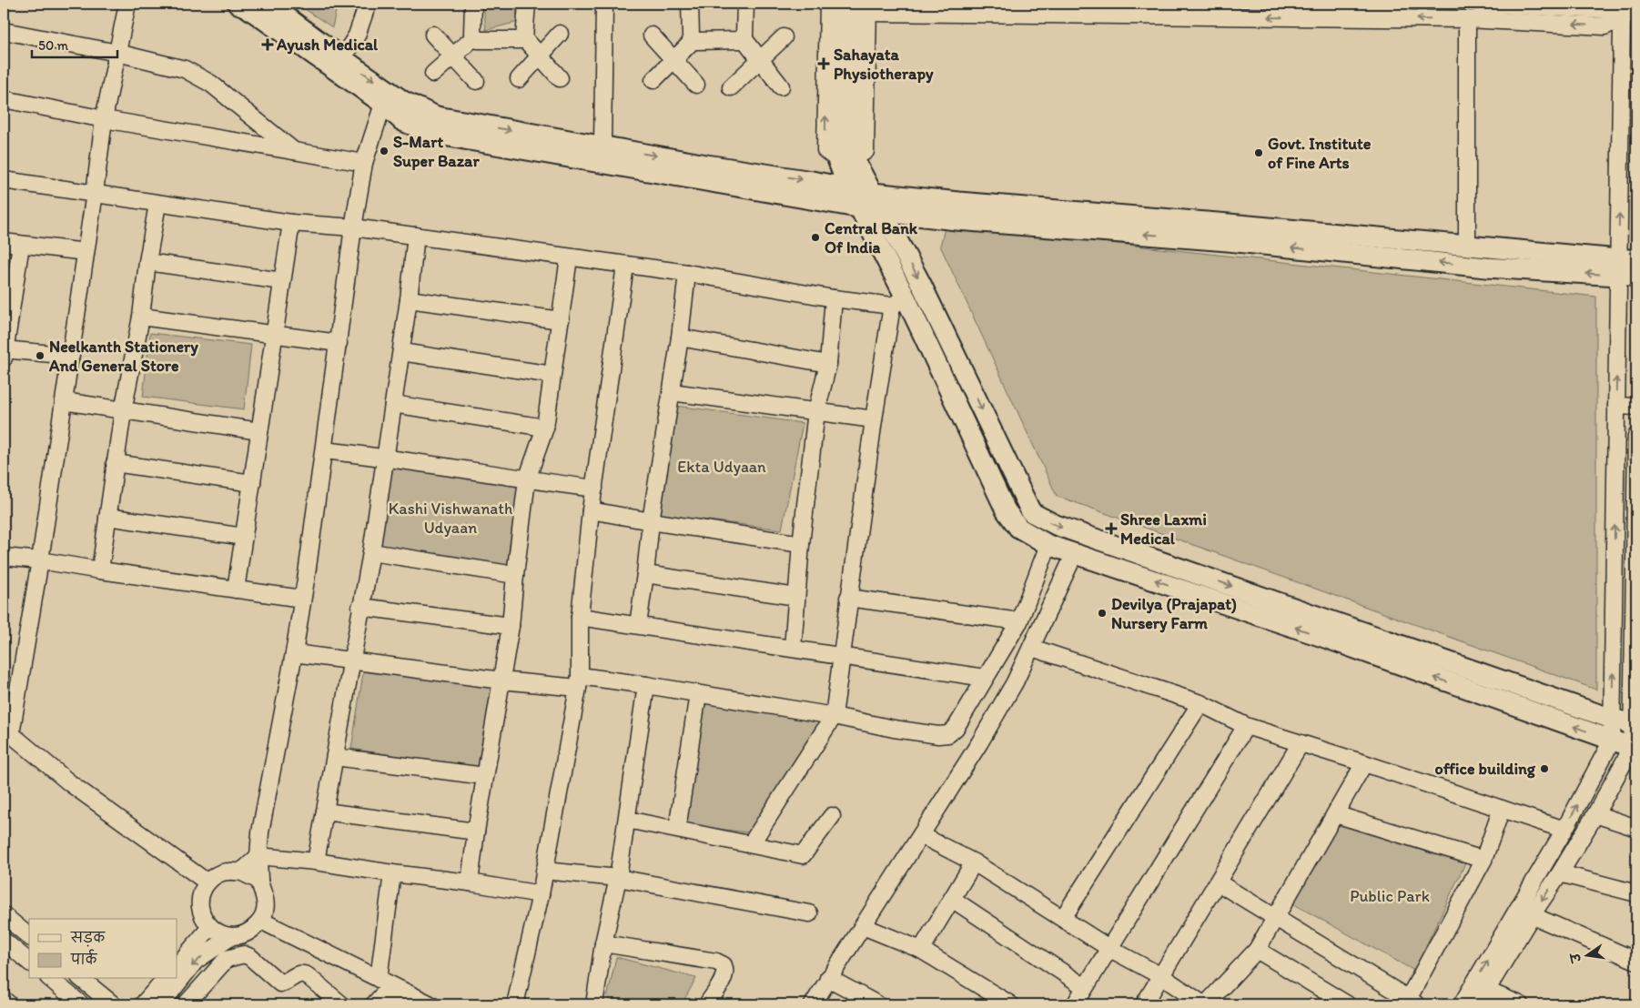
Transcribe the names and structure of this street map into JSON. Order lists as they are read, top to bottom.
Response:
{
  "parks": ["Ekta Udyaan", "Kashi Vishwanath Udyaan", "Public Park"],
  "places": {
    "health": ["Ayush Medical", "Sahayata Physiotherapy", "Shree Laxmi Medical"],
    "other": [
      "S-Mart Super Bazar",
      "Govt. Institute of Fine Arts",
      "Central Bank Of India",
      "Neelkanth Stationery And General Store",
      "Devilya (Prajapat) Nursery Farm",
      "office building"
    ]
  },
  "legend": ["सड़क", "पार्क"],
  "scale_bar": "50 m",
  "north": "left"
}
